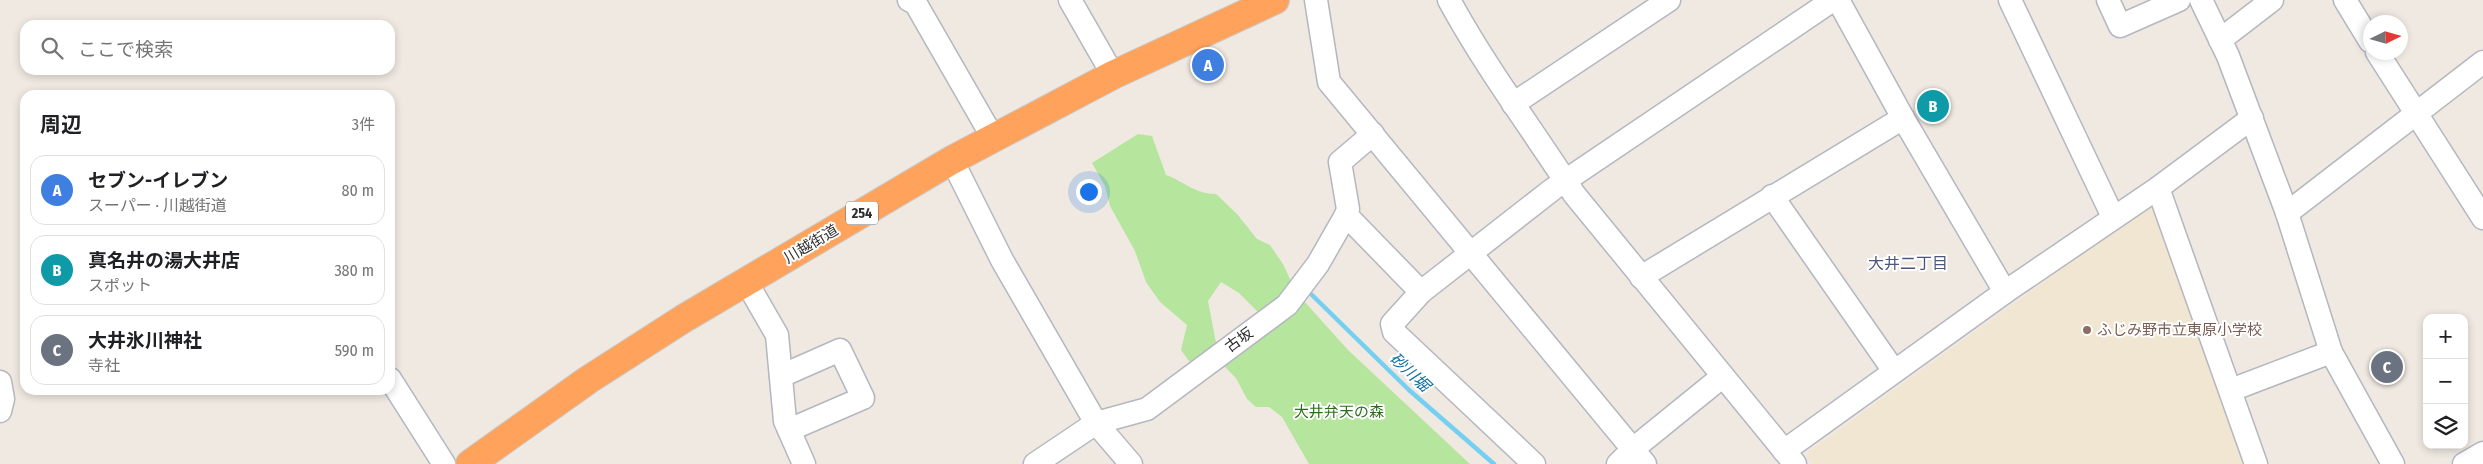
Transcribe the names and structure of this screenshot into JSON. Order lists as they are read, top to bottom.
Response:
{
  "streets": {
    "highway": ["254", "川越街道"],
    "street": ["古坂"]
  },
  "districts": ["大井二丁目"],
  "water": ["砂川堀"],
  "parks": ["大井弁天の森"],
  "places": ["ふじみ野市立東原小学校"],
  "north": "right",
  "page": {
    "search": "ここで検索",
    "pins": ["A", "B", "C"],
    "heading": ["周辺", "3件"],
    "list": [
      {
        "mark": "A",
        "name": "セブン-イレブン",
        "note": "スーパー · 川越街道",
        "value": "80 m"
      },
      {
        "mark": "B",
        "name": "真名井の湯大井店",
        "note": "スポット",
        "value": "380 m"
      },
      {
        "mark": "C",
        "name": "大井氷川神社",
        "note": "寺社",
        "value": "590 m"
      }
    ],
    "map_buttons": ["+", "−"]
  }
}
